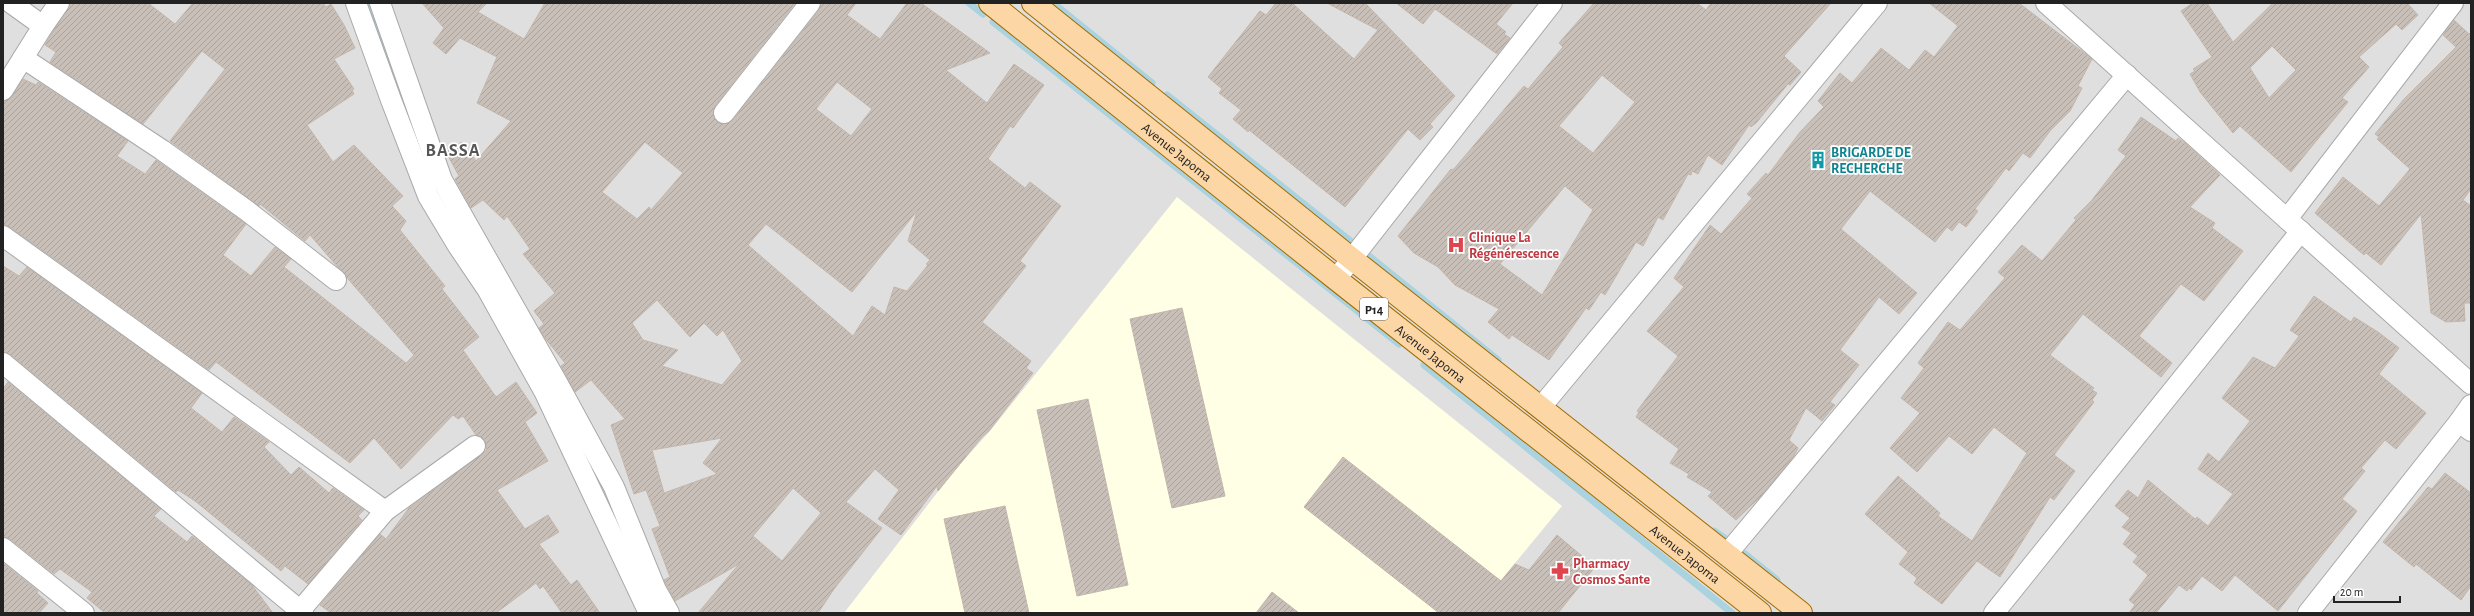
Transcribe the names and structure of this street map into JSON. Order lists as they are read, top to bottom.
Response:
{
  "streets": {
    "main road": ["Avenue Japoma", "P14"]
  },
  "districts": ["BASSA"],
  "places": {
    "building": ["BRIGARDE DE RECHERCHE"],
    "hospital": ["Clinique La Régénérescence"],
    "pharmacy": ["Pharmacy Cosmos Sante"]
  },
  "scale_bar": "20 m"
}
